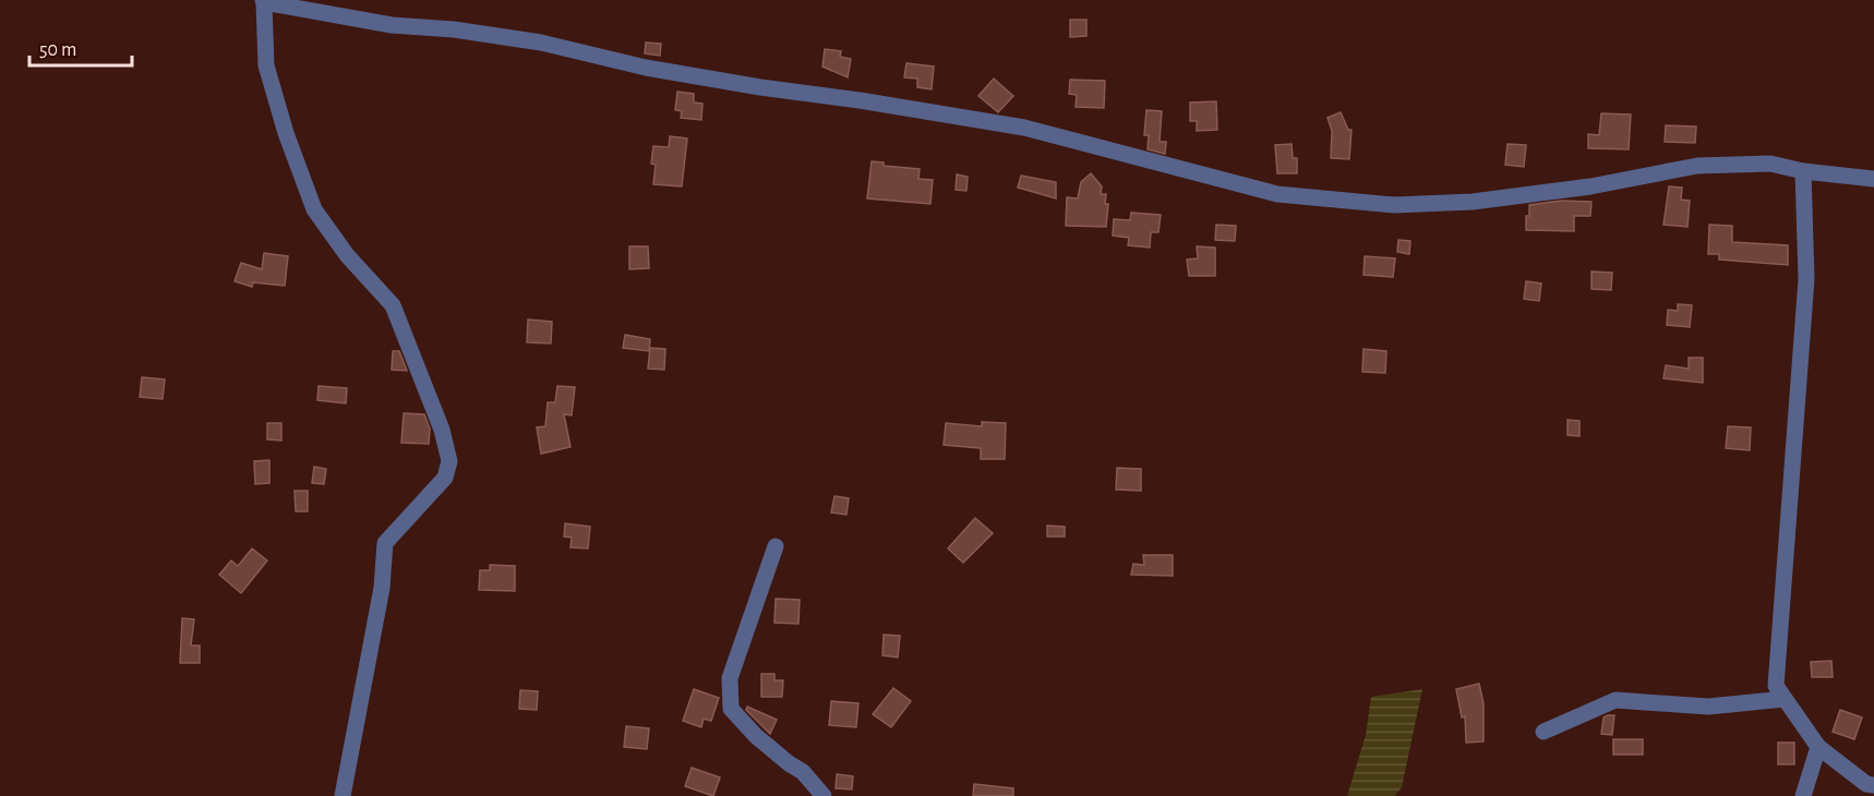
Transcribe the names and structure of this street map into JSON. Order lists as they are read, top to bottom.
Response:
{
  "scale_bar": "50 m"
}
